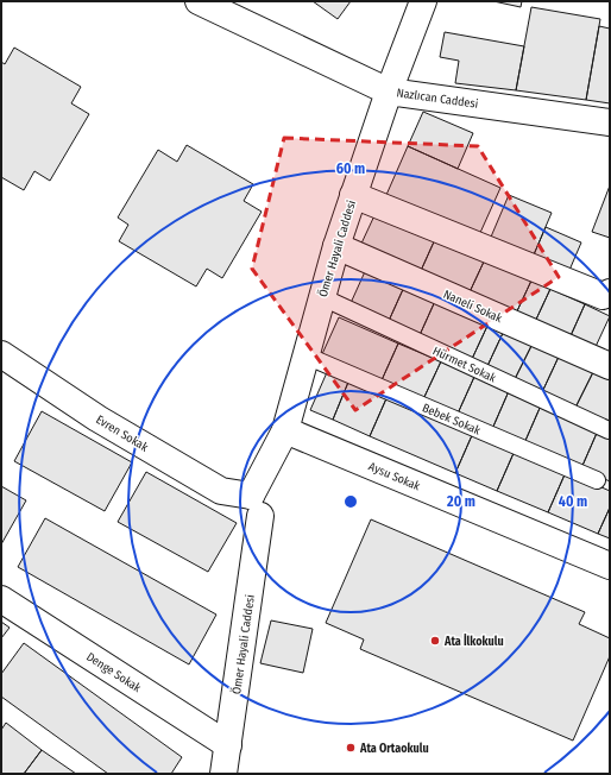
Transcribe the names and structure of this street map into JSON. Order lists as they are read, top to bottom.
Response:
{
  "streets": {
    "street": [
      "Nazlıcan Caddesi",
      "Ömer Hayali Caddesi",
      "Naneli Sokak",
      "Evren Sokak",
      "Aysu Sokak",
      "Denge Sokak"
    ],
    "lane": ["Hürmet Sokak", "Bebek Sokak"]
  },
  "crossings": [
    ["Nazlıcan Caddesi", "Ömer Hayali Caddesi"],
    ["Ömer Hayali Caddesi", "Naneli Sokak"],
    ["Ömer Hayali Caddesi", "Hürmet Sokak"],
    ["Ömer Hayali Caddesi", "Bebek Sokak"],
    ["Ömer Hayali Caddesi", "Evren Sokak"],
    ["Ömer Hayali Caddesi", "Aysu Sokak"],
    ["Ömer Hayali Caddesi", "Denge Sokak"]
  ],
  "places": ["Ata İlkokulu", "Ata Ortaokulu"],
  "rings": ["60 m", "20 m", "40 m"]
}
